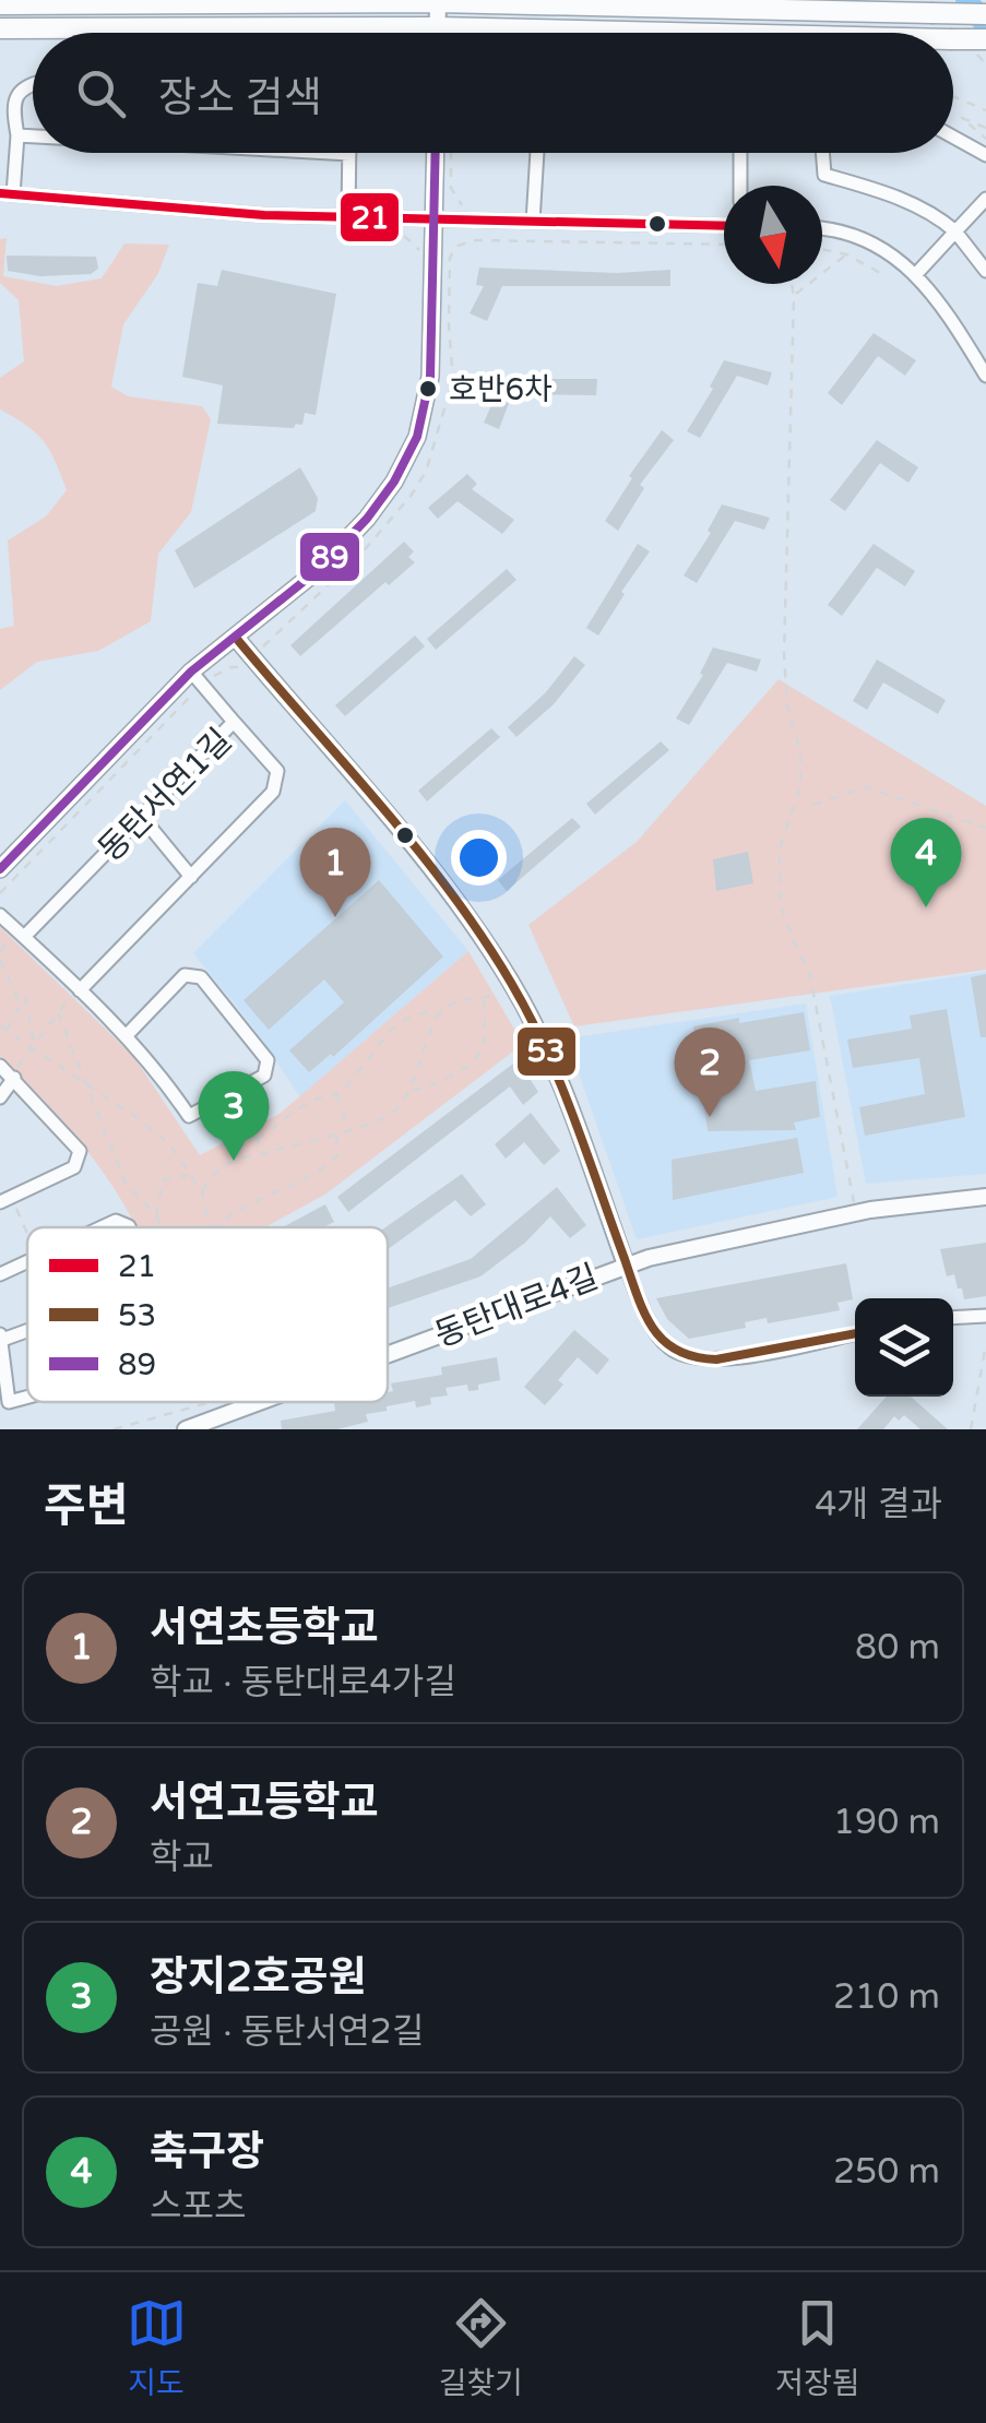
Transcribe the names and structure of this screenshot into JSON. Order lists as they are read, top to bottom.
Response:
{
  "streets": {
    "street": ["동탄서연1길", "동탄대로4길"]
  },
  "places": ["호반6차"],
  "lines": ["transit line 89", "transit line 21", "transit line 53"],
  "legend": ["21", "53", "89"],
  "north": "bottom",
  "page": {
    "search": "장소 검색",
    "pins": [
      "4",
      "1",
      "2",
      "3"
    ],
    "heading": ["주변", "4개 결과"],
    "list": [
      {
        "mark": "1",
        "name": "서연초등학교",
        "note": "학교 · 동탄대로4가길",
        "value": "80 m"
      },
      {
        "mark": "2",
        "name": "서연고등학교",
        "note": "학교",
        "value": "190 m"
      },
      {
        "mark": "3",
        "name": "장지2호공원",
        "note": "공원 · 동탄서연2길",
        "value": "210 m"
      },
      {
        "mark": "4",
        "name": "축구장",
        "note": "스포츠",
        "value": "250 m"
      }
    ],
    "nav": ["지도", "길찾기", "저장됨"]
  }
}
